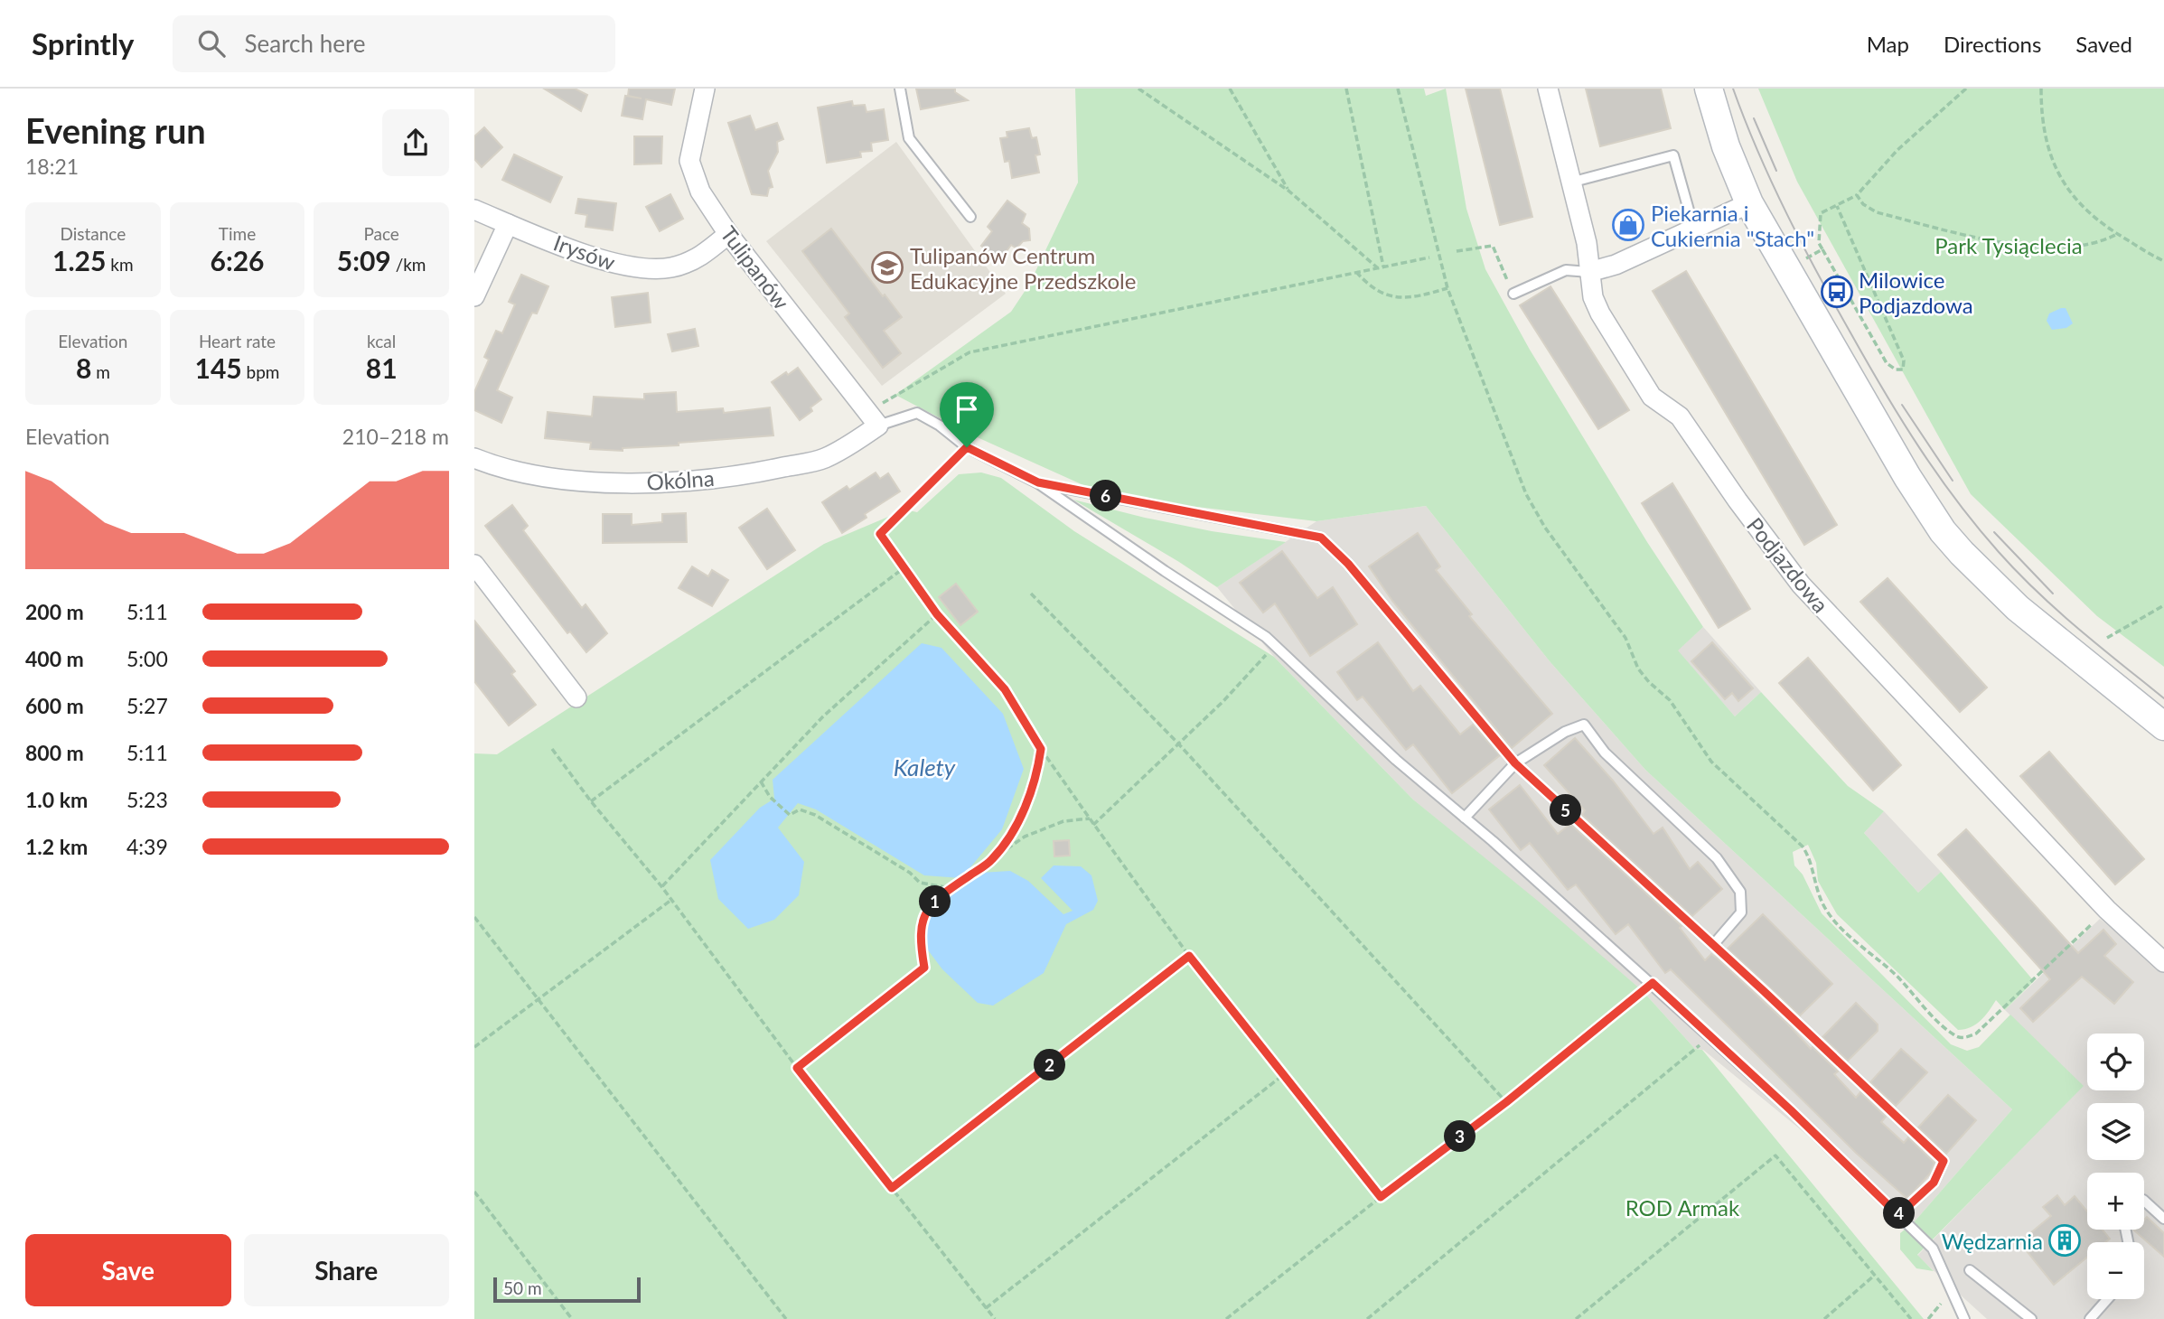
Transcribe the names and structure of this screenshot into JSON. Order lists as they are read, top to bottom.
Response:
{
  "streets": {
    "street": [
      "Irysów",
      "Tulipanów",
      "Okólna",
      "Podjazdowa"
    ]
  },
  "crossings": [
    ["Irysów", "Tulipanów"],
    ["Tulipanów", "Okólna"]
  ],
  "water": ["Kalety"],
  "parks": ["Park Tysiąclecia", "ROD Armak"],
  "places": {
    "shop": ["Piekarnia i Cukiernia \"Stach\""],
    "school or university": ["Tulipanów Centrum Edukacyjne Przedszkole"],
    "bus stop": ["Milowice Podjazdowa"],
    "building": ["Wędzarnia"]
  },
  "scale_bar": "50 m",
  "page": {
    "header": "Sprintly",
    "search": "Search here",
    "nav": ["Map", "Directions", "Saved"],
    "heading": ["Evening run", "18:21"],
    "stats": [
      ["Distance", "1.25 km"],
      ["Time", "6:26"],
      ["Pace", "5:09 /km"],
      ["Elevation", "8 m"],
      ["Heart rate", "145 bpm"],
      ["kcal", "81"]
    ],
    "chart": ["Elevation", "210–218 m"],
    "pins": [
      "6",
      "5",
      "1",
      "2",
      "3",
      "4"
    ],
    "list": [
      {
        "name": "200 m",
        "note": "5:11"
      },
      {
        "name": "400 m",
        "note": "5:00"
      },
      {
        "name": "600 m",
        "note": "5:27"
      },
      {
        "name": "800 m",
        "note": "5:11"
      },
      {
        "name": "1.0 km",
        "note": "5:23"
      },
      {
        "name": "1.2 km",
        "note": "4:39"
      }
    ],
    "map_buttons": ["+", "−"],
    "buttons": ["Save", "Share"],
    "scale": "50 m"
  }
}
